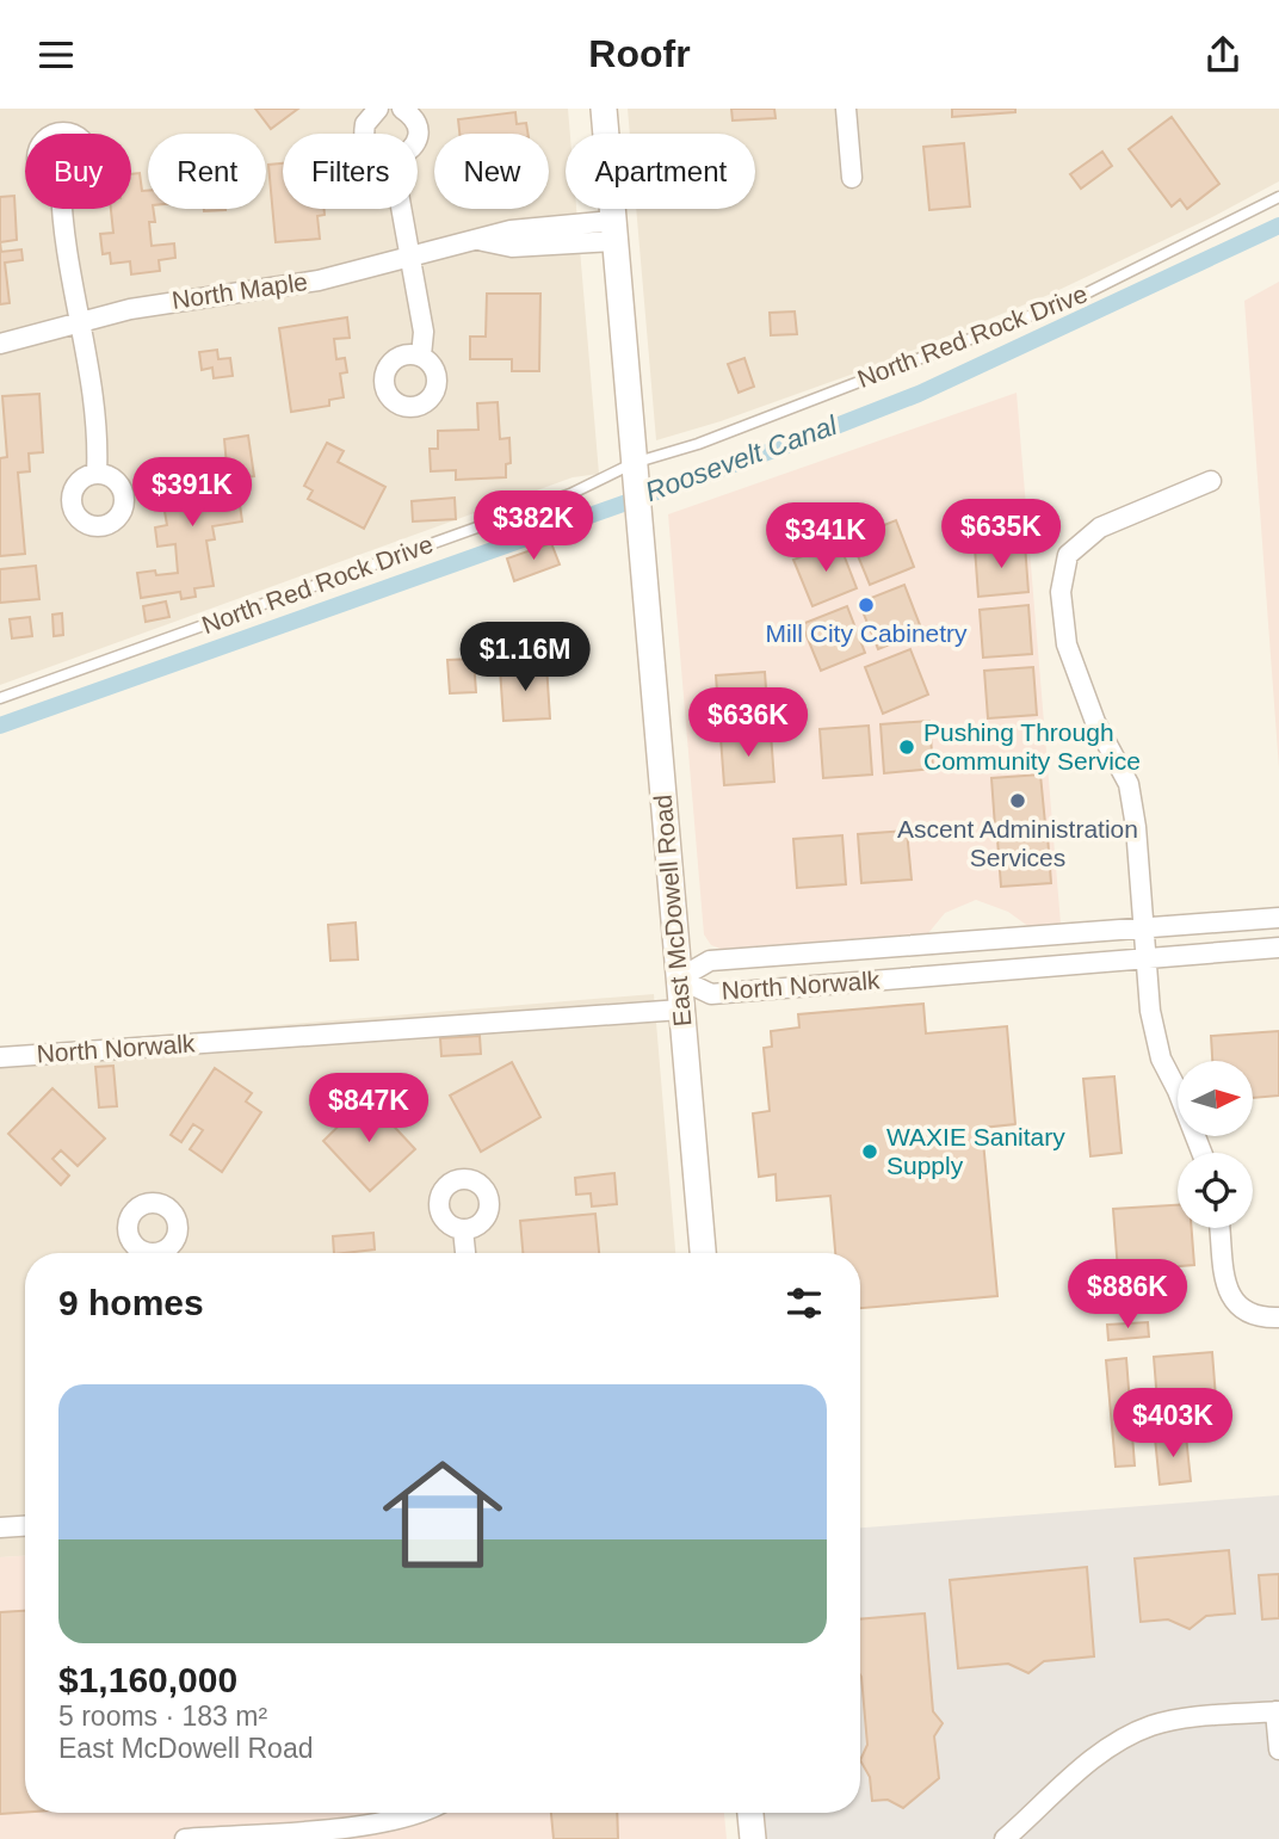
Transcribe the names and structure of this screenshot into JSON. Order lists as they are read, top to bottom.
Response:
{
  "streets": {
    "main road": ["East McDowell Road"],
    "street": ["North Maple", "North Norwalk"],
    "lane": ["North Red Rock Drive"]
  },
  "crossings": [
    ["North Maple", "East McDowell Road"],
    ["North Red Rock Drive", "East McDowell Road"],
    ["East McDowell Road", "North Norwalk"]
  ],
  "water": ["Roosevelt Canal"],
  "places": [
    "Mill City Cabinetry",
    "Pushing Through Community Service",
    "Ascent Administration Services",
    "WAXIE Sanitary Supply"
  ],
  "north": "right",
  "page": {
    "header": "Roofr",
    "chip": [
      "Buy",
      "Rent",
      "Filters",
      "New",
      "Apartment"
    ],
    "price": [
      "$391K",
      "$382K",
      "$635K",
      "$341K",
      "$1.16M",
      "$636K",
      "$847K",
      "$886K",
      "$403K"
    ],
    "heading": "9 homes",
    "list": [
      {
        "name": "$1,160,000",
        "note": "5 rooms · 183 m² · East McDowell Road"
      }
    ]
  }
}
